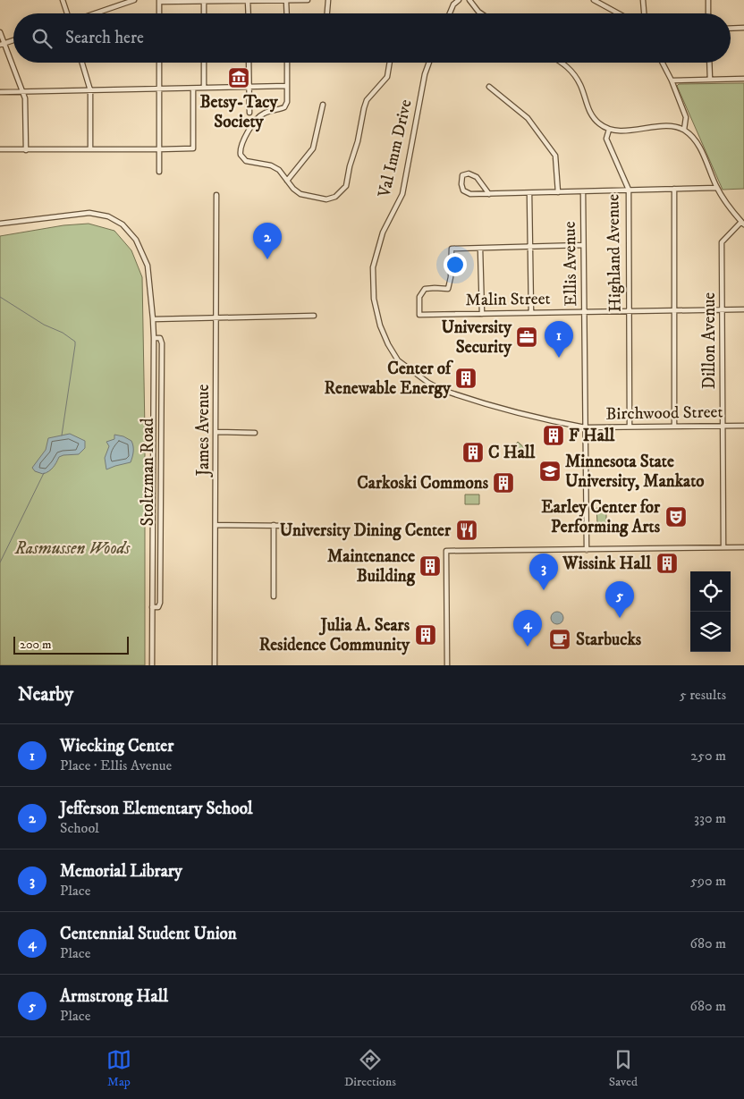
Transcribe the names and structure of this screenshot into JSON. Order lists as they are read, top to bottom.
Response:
{
  "streets": {
    "street": [
      "Val Imm Drive",
      "Highland Avenue",
      "Ellis Avenue",
      "Malin Street",
      "Dillon Avenue",
      "Birchwood Street",
      "James Avenue",
      "Stoltzman Road"
    ]
  },
  "crossings": [
    ["Val Imm Drive", "Ellis Avenue"],
    ["Val Imm Drive", "Birchwood Street"],
    ["Highland Avenue", "Malin Street"],
    ["Highland Avenue", "Birchwood Street"],
    ["Ellis Avenue", "Malin Street"],
    ["Ellis Avenue", "Birchwood Street"],
    ["Malin Street", "Dillon Avenue"],
    ["Dillon Avenue", "Birchwood Street"]
  ],
  "parks": ["Rasmussen Woods"],
  "places": {
    "museum": ["Betsy-Tacy Society"],
    "office": ["University Security"],
    "building": [
      "Center of Renewable Energy",
      "F Hall",
      "C Hall",
      "Carkoski Commons",
      "Wissink Hall",
      "Maintenance Building",
      "Julia A. Sears Residence Community"
    ],
    "school or university": ["Minnesota State University, Mankato"],
    "theatre": ["Earley Center for Performing Arts"],
    "restaurant": ["University Dining Center"],
    "cafe": ["Starbucks"]
  },
  "scale_bar": "200 m",
  "page": {
    "search": "Search here",
    "pins": [
      "2",
      "1",
      "3",
      "5",
      "4"
    ],
    "scale": "200 m",
    "heading": ["Nearby", "5 results"],
    "list": [
      {
        "mark": "1",
        "name": "Wiecking Center",
        "note": "Place · Ellis Avenue",
        "value": "250 m"
      },
      {
        "mark": "2",
        "name": "Jefferson Elementary School",
        "note": "School",
        "value": "330 m"
      },
      {
        "mark": "3",
        "name": "Memorial Library",
        "note": "Place",
        "value": "590 m"
      },
      {
        "mark": "4",
        "name": "Centennial Student Union",
        "note": "Place",
        "value": "680 m"
      },
      {
        "mark": "5",
        "name": "Armstrong Hall",
        "note": "Place",
        "value": "680 m"
      }
    ],
    "nav": ["Map", "Directions", "Saved"]
  }
}
